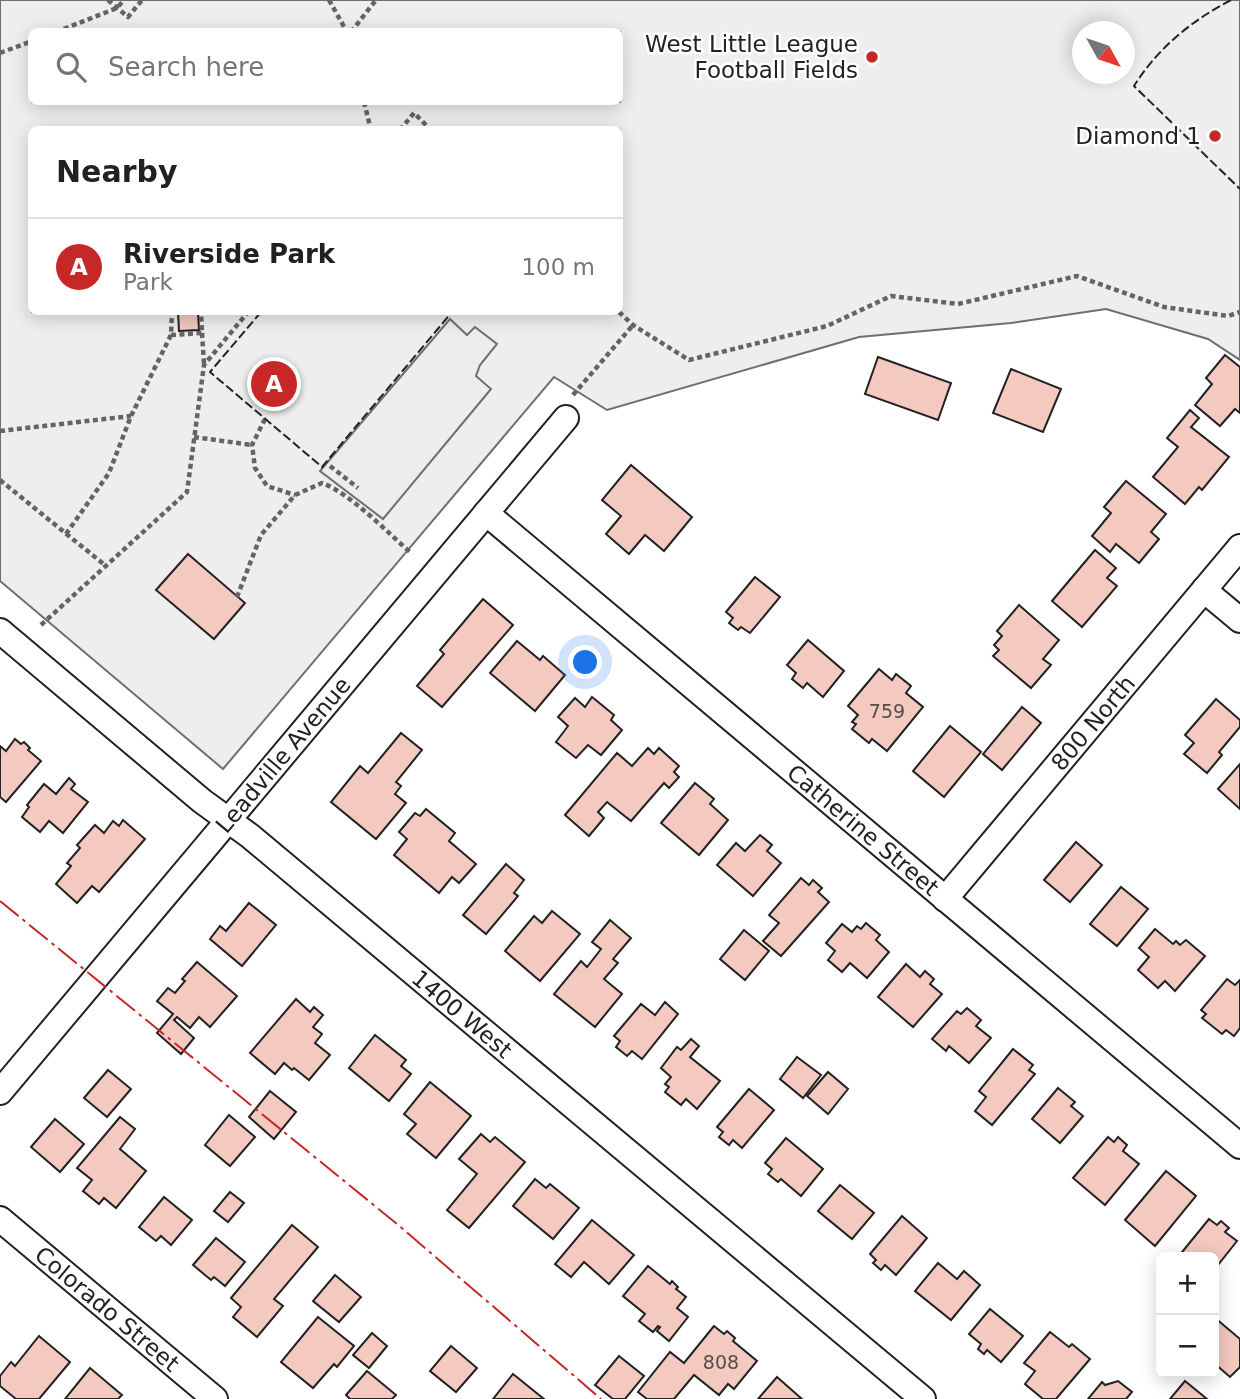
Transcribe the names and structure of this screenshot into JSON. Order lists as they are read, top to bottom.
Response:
{
  "streets": {
    "street": [
      "800 North",
      "Leadville Avenue",
      "Catherine Street",
      "1400 West",
      "Colorado Street"
    ]
  },
  "crossings": [
    ["800 North", "Catherine Street"],
    ["Leadville Avenue", "Catherine Street"],
    ["Leadville Avenue", "1400 West"]
  ],
  "places": ["West Little League Football Fields", "Diamond 1"],
  "house_numbers": ["759", "808"],
  "north": "bottom right",
  "page": {
    "search": "Search here",
    "heading": "Nearby",
    "list": [
      {
        "mark": "A",
        "name": "Riverside Park",
        "note": "Park",
        "value": "100 m"
      }
    ],
    "pins": "A",
    "map_buttons": ["+", "−"]
  }
}
